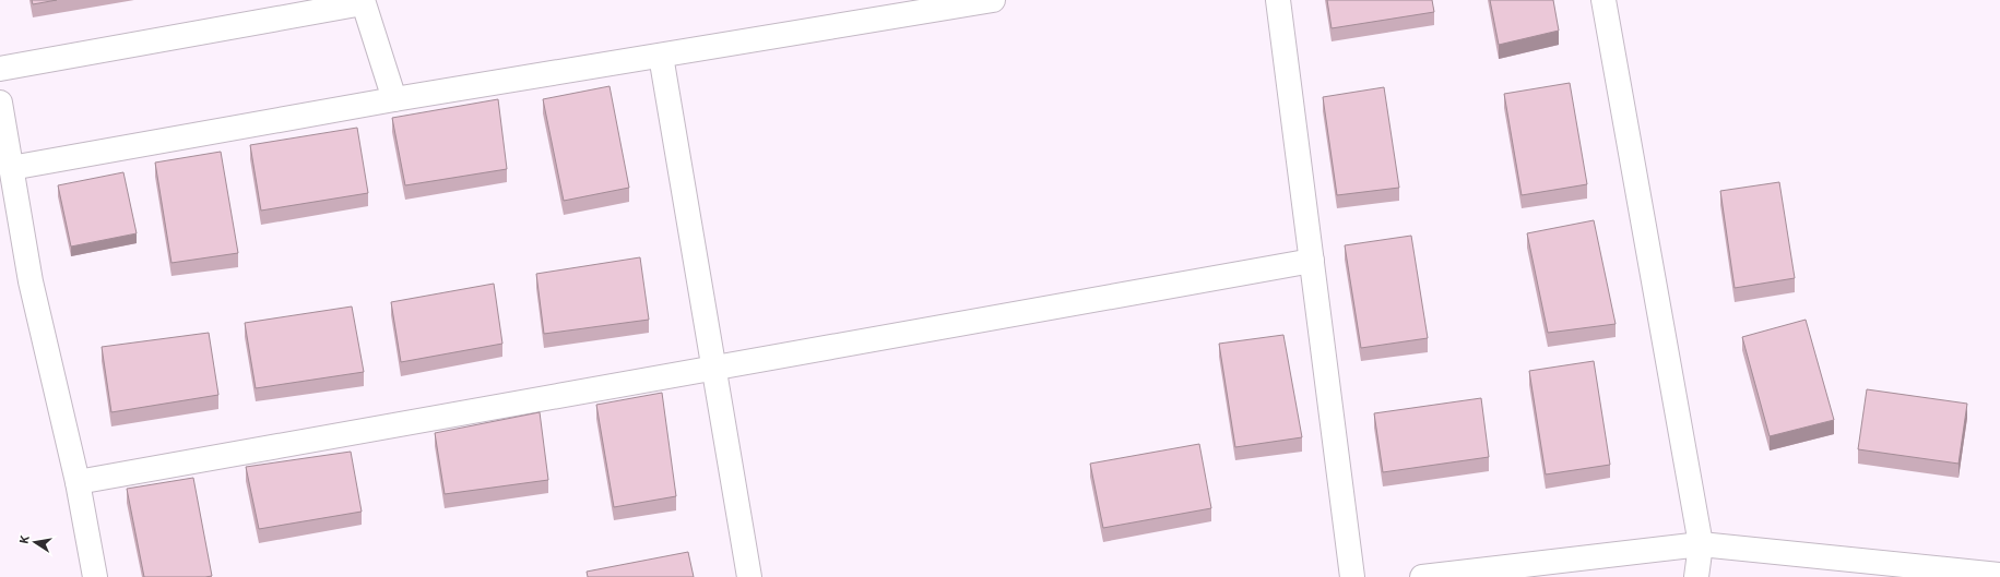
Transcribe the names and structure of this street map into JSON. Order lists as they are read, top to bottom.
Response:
{
  "north": "left"
}
